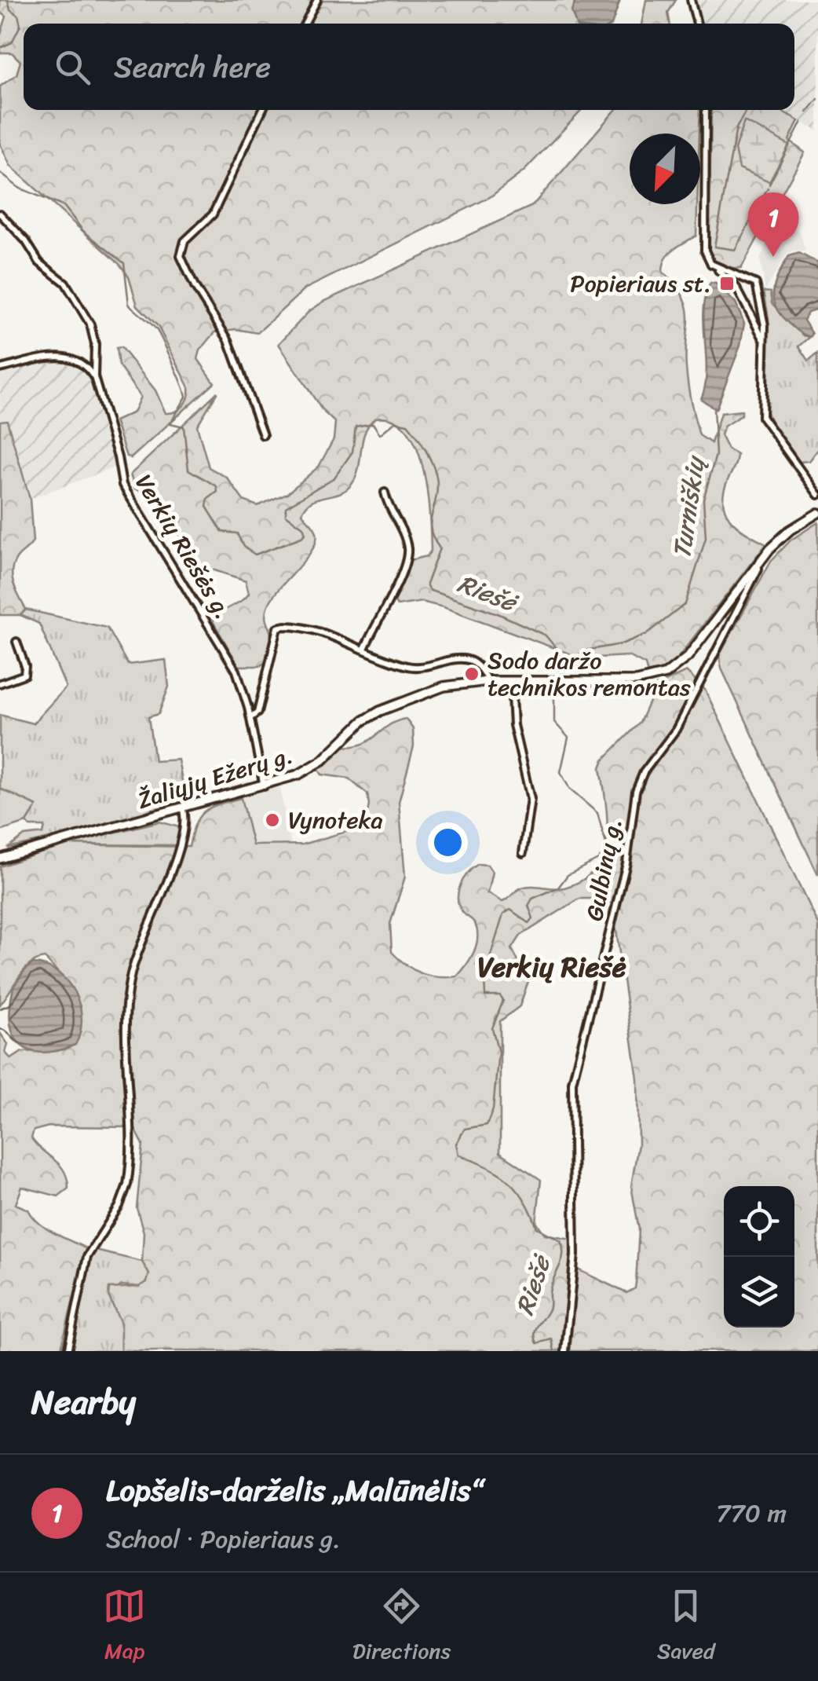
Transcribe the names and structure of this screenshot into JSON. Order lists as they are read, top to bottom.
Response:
{
  "streets": {
    "main road": ["Žaliųjų Ežerų g."],
    "street": ["Verkių Riešės g.", "Gulbinų g."]
  },
  "crossings": [
    ["Verkių Riešės g.", "Žaliųjų Ežerų g."],
    ["Žaliųjų Ežerų g.", "Gulbinų g."]
  ],
  "districts": ["Verkių Riešė"],
  "water": ["Turniškių", "Riešė"],
  "places": {
    "transit": ["Popieriaus st."],
    "other": ["Sodo daržo technikos remontas", "Vynoteka"]
  },
  "north": "bottom left",
  "page": {
    "search": "Search here",
    "pins": "1",
    "heading": "Nearby",
    "list": [
      {
        "mark": "1",
        "name": "Lopšelis-darželis „Malūnėlis“",
        "note": "School · Popieriaus g.",
        "value": "770 m"
      }
    ],
    "nav": ["Map", "Directions", "Saved"]
  }
}
